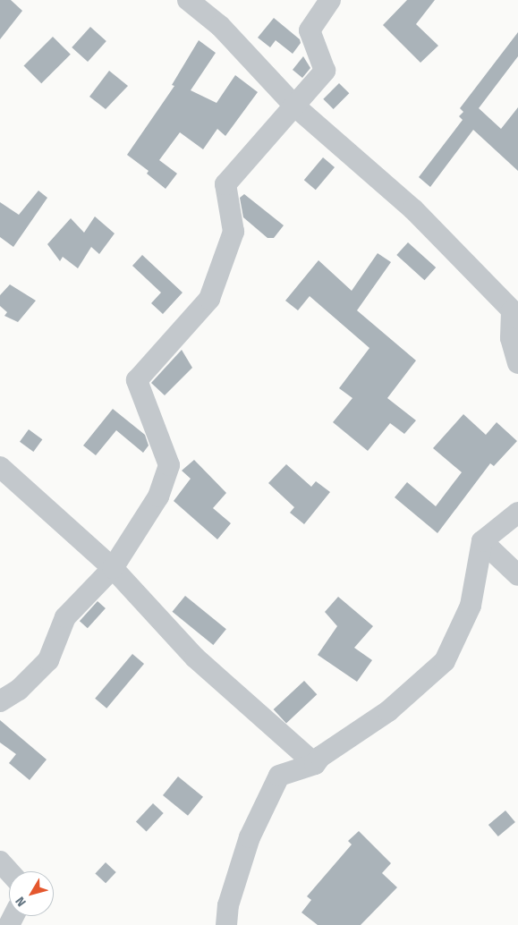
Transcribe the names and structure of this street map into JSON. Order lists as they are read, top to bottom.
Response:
{
  "north": "bottom left"
}
